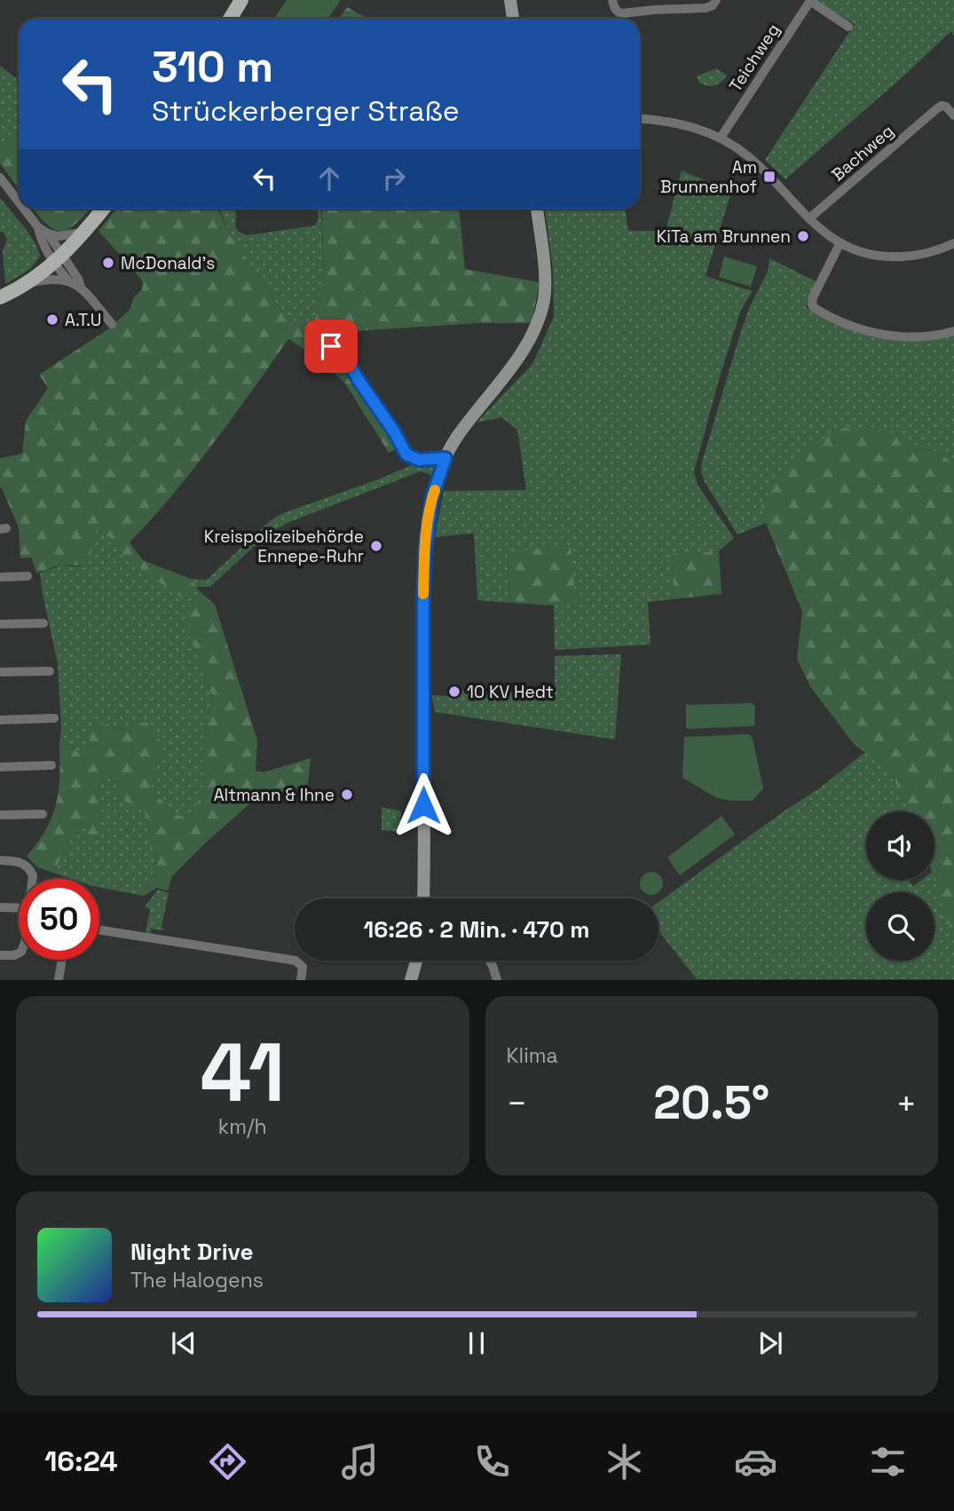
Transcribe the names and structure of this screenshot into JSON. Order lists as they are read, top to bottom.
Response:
{
  "streets": {
    "street": ["Teichweg", "Bachweg"]
  },
  "places": {
    "transit": ["Am Brunnenhof"],
    "other": [
      "KiTa am Brunnen",
      "McDonald's",
      "A.T.U",
      "Kreispolizeibehörde Ennepe-Ruhr",
      "10 KV Hedt",
      "Altmann & Ihne"
    ]
  },
  "page": {
    "turn": ["310 m", "Strückerberger Straße"],
    "limit": "50",
    "trip": "16:26 · 2 Min. · 470 m",
    "tile": [
      ["41", "km/h"],
      "Klima"
    ],
    "heat": ["−", "20.5°", "+"],
    "song": ["Night Drive", "The Halogens"],
    "tabs": "16:24"
  }
}
